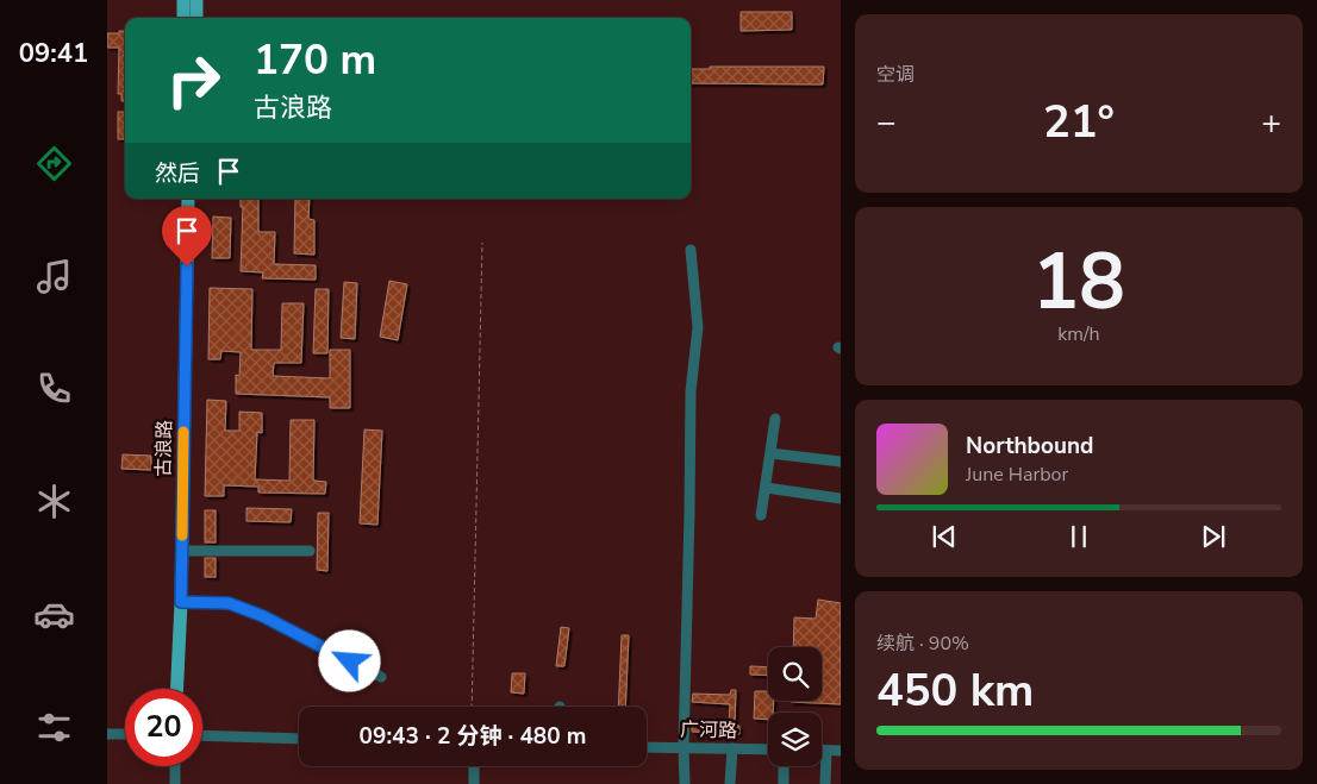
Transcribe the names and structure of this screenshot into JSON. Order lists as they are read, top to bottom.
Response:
{
  "streets": {
    "main road": ["古浪路"],
    "street": ["广河路"]
  },
  "page": {
    "tabs": "09:41",
    "tile": [
      "空调",
      ["18", "km/h"],
      ["续航 · 90%", "450 km"]
    ],
    "turn": ["170 m", "古浪路"],
    "heat": ["−", "21°", "+"],
    "then": "然后",
    "song": ["Northbound", "June Harbor"],
    "limit": "20",
    "trip": "09:43 · 2 分钟 · 480 m"
  }
}
